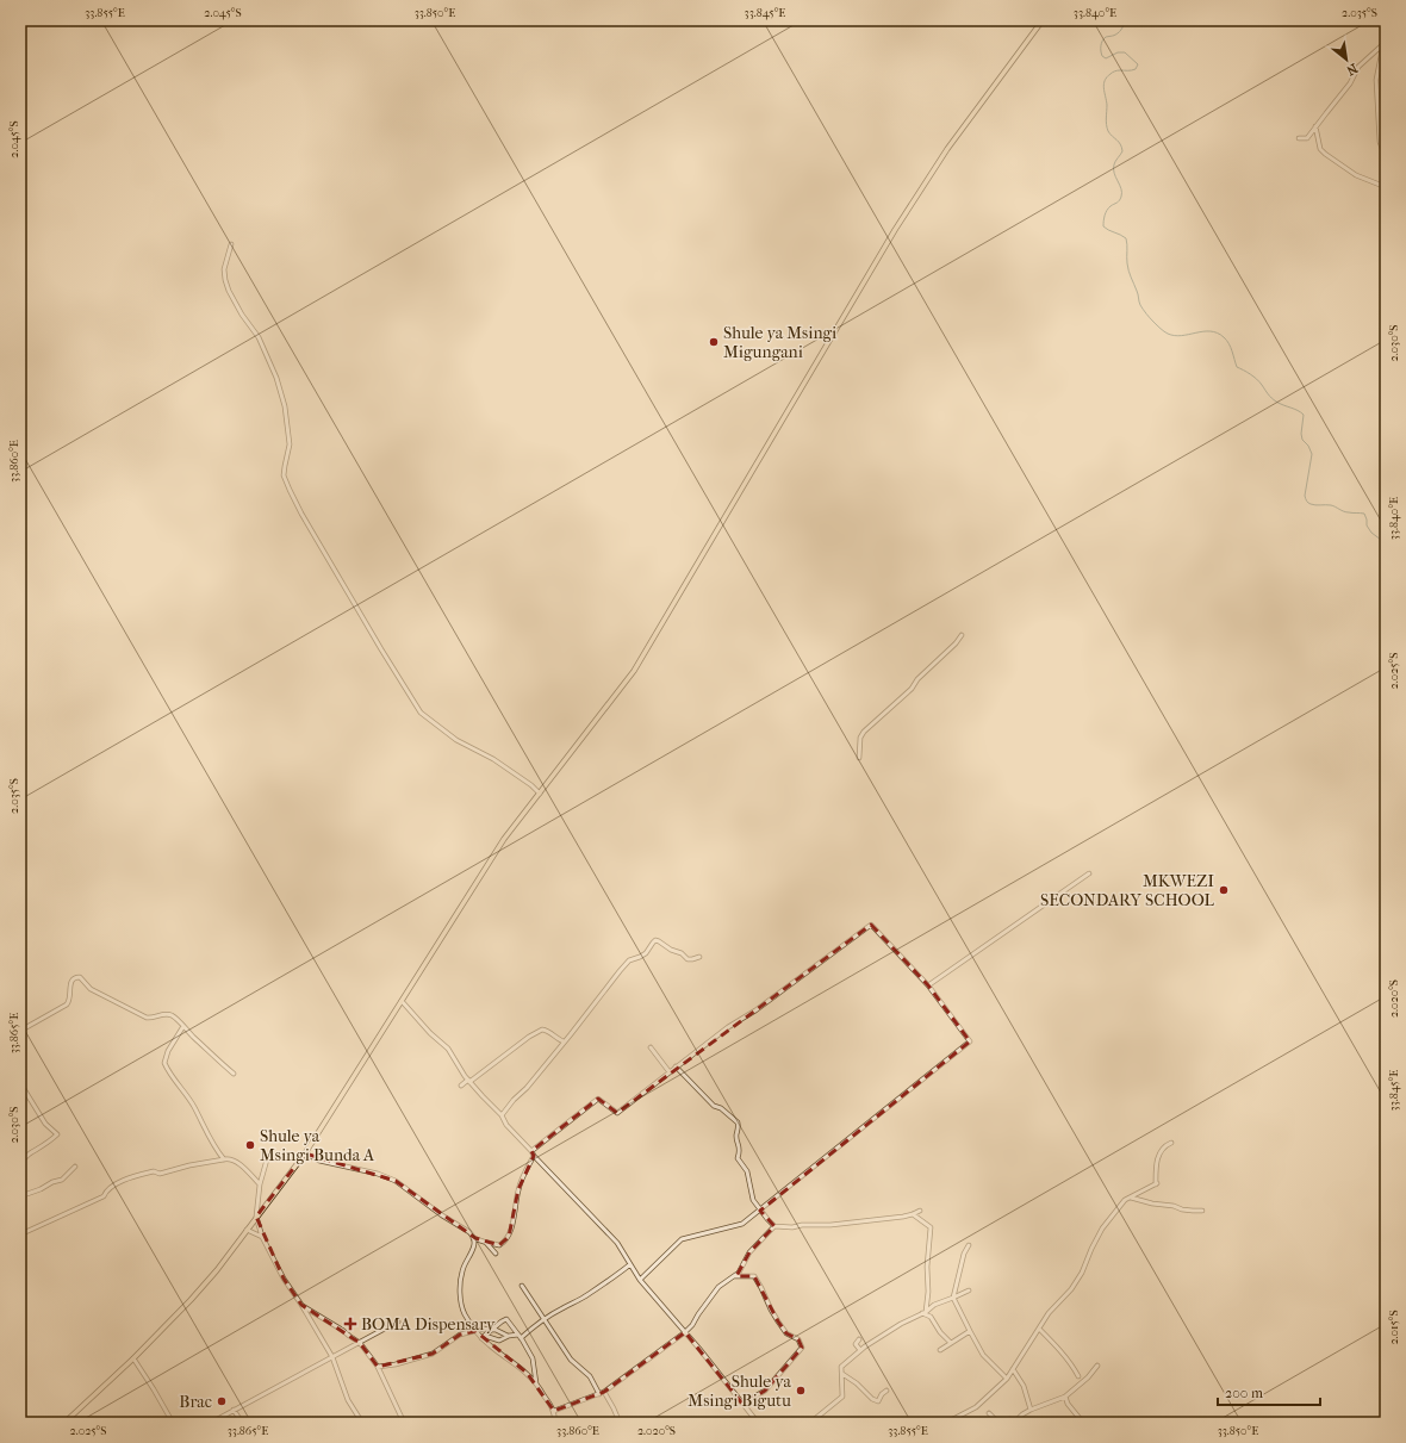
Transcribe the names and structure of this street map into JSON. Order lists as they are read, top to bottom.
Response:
{
  "places": {
    "other": [
      "Shule ya Msingi Migungani",
      "MKWEZI SECONDARY SCHOOL",
      "Shule ya Msingi Bunda A",
      "Shule ya Msingi Bigutu",
      "Brac"
    ],
    "health": ["BOMA Dispensary"]
  },
  "scale_bar": "200 m",
  "north": "bottom right",
  "coordinates": [
    "33.855°E",
    "2.045°S",
    "33.850°E",
    "33.845°E",
    "33.840°E",
    "2.035°S",
    "2.030°S",
    "33.860°E",
    "2.025°S",
    "2.020°S",
    "33.865°E",
    "2.015°S"
  ]
}
